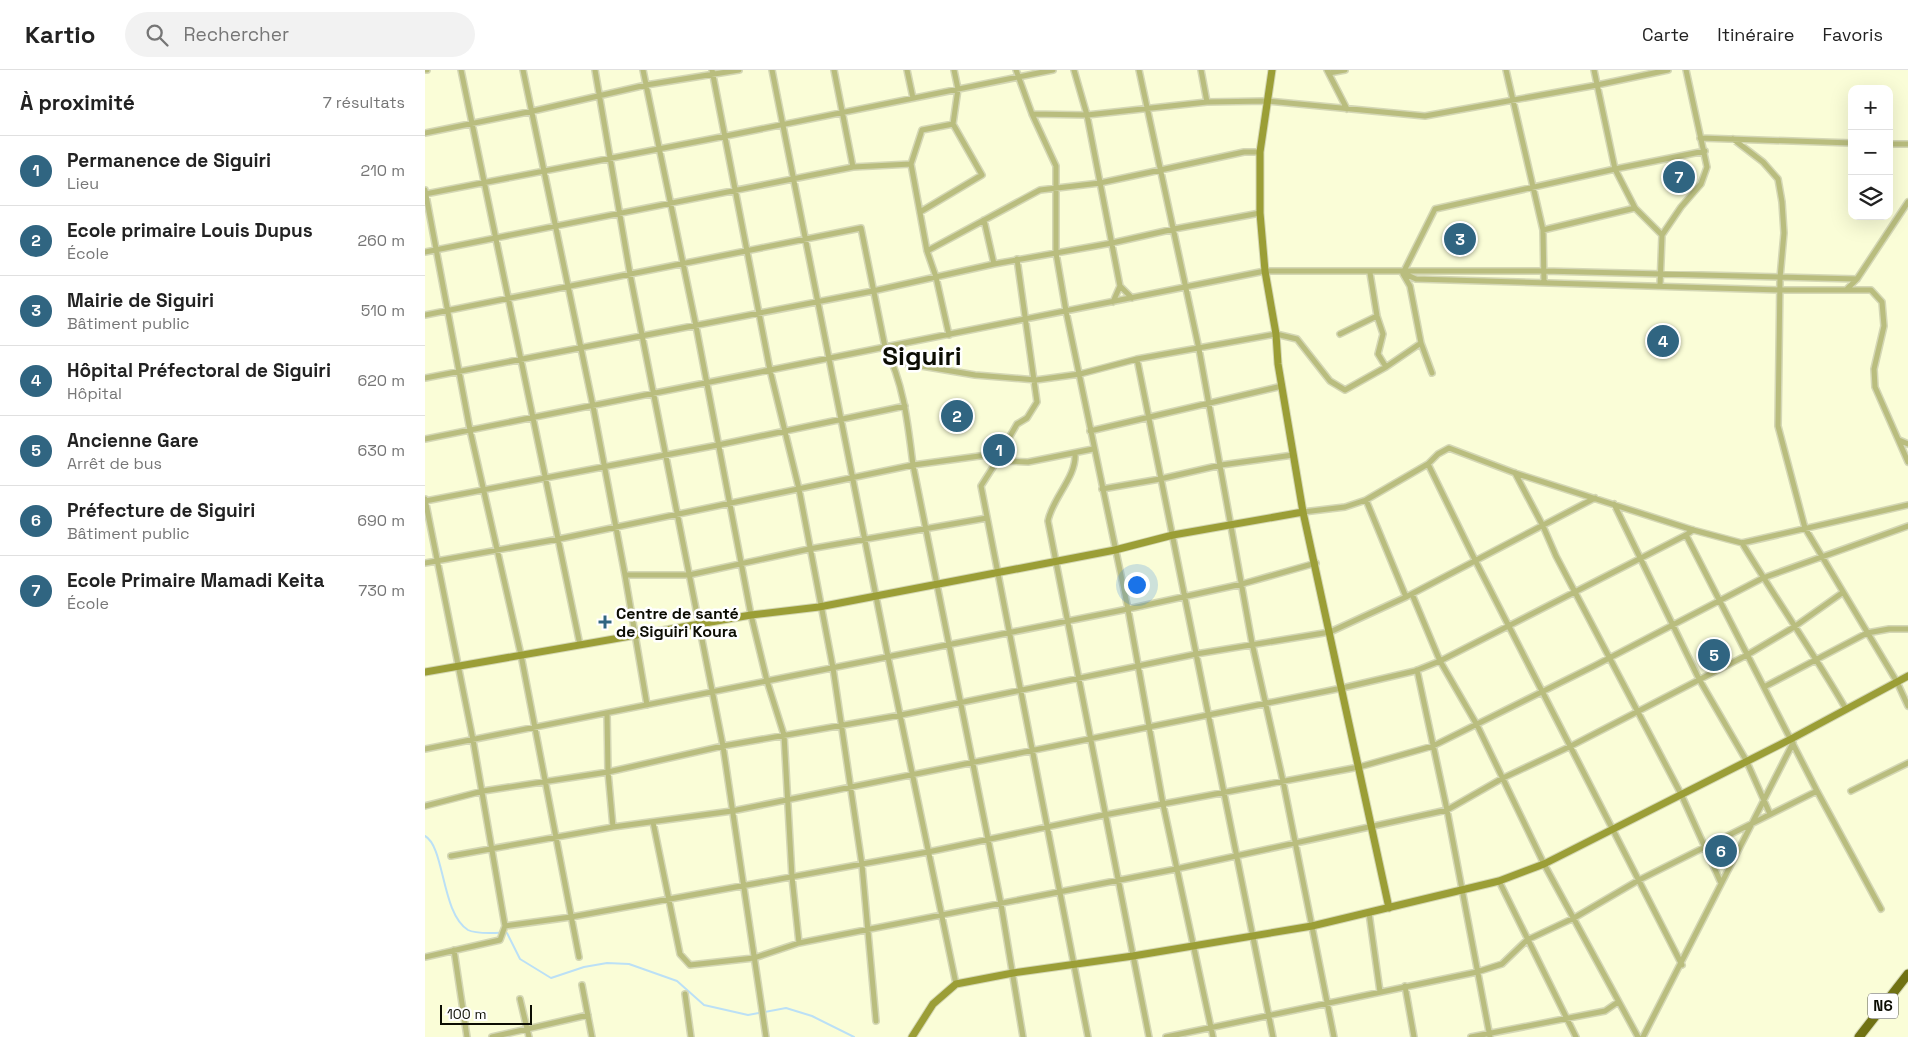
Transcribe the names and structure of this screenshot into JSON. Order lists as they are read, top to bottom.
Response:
{
  "streets": {
    "highway": ["N6"]
  },
  "districts": ["Siguiri"],
  "places": {
    "health": ["Centre de santé de Siguiri Koura"]
  },
  "scale_bar": "100 m",
  "page": {
    "header": "Kartio",
    "search": "Rechercher",
    "nav": ["Carte", "Itinéraire", "Favoris"],
    "heading": ["À proximité", "7 résultats"],
    "map_buttons": ["+", "−"],
    "list": [
      {
        "mark": "1",
        "name": "Permanence de Siguiri",
        "note": "Lieu",
        "value": "210 m"
      },
      {
        "mark": "2",
        "name": "Ecole primaire Louis Dupus",
        "note": "École",
        "value": "260 m"
      },
      {
        "mark": "3",
        "name": "Mairie de Siguiri",
        "note": "Bâtiment public",
        "value": "510 m"
      },
      {
        "mark": "4",
        "name": "Hôpital Préfectoral de Siguiri",
        "note": "Hôpital",
        "value": "620 m"
      },
      {
        "mark": "5",
        "name": "Ancienne Gare",
        "note": "Arrêt de bus",
        "value": "630 m"
      },
      {
        "mark": "6",
        "name": "Préfecture de Siguiri",
        "note": "Bâtiment public",
        "value": "690 m"
      },
      {
        "mark": "7",
        "name": "Ecole Primaire Mamadi Keita",
        "note": "École",
        "value": "730 m"
      }
    ],
    "pins": [
      "7",
      "3",
      "4",
      "2",
      "1",
      "5",
      "6"
    ],
    "scale": "100 m"
  }
}
